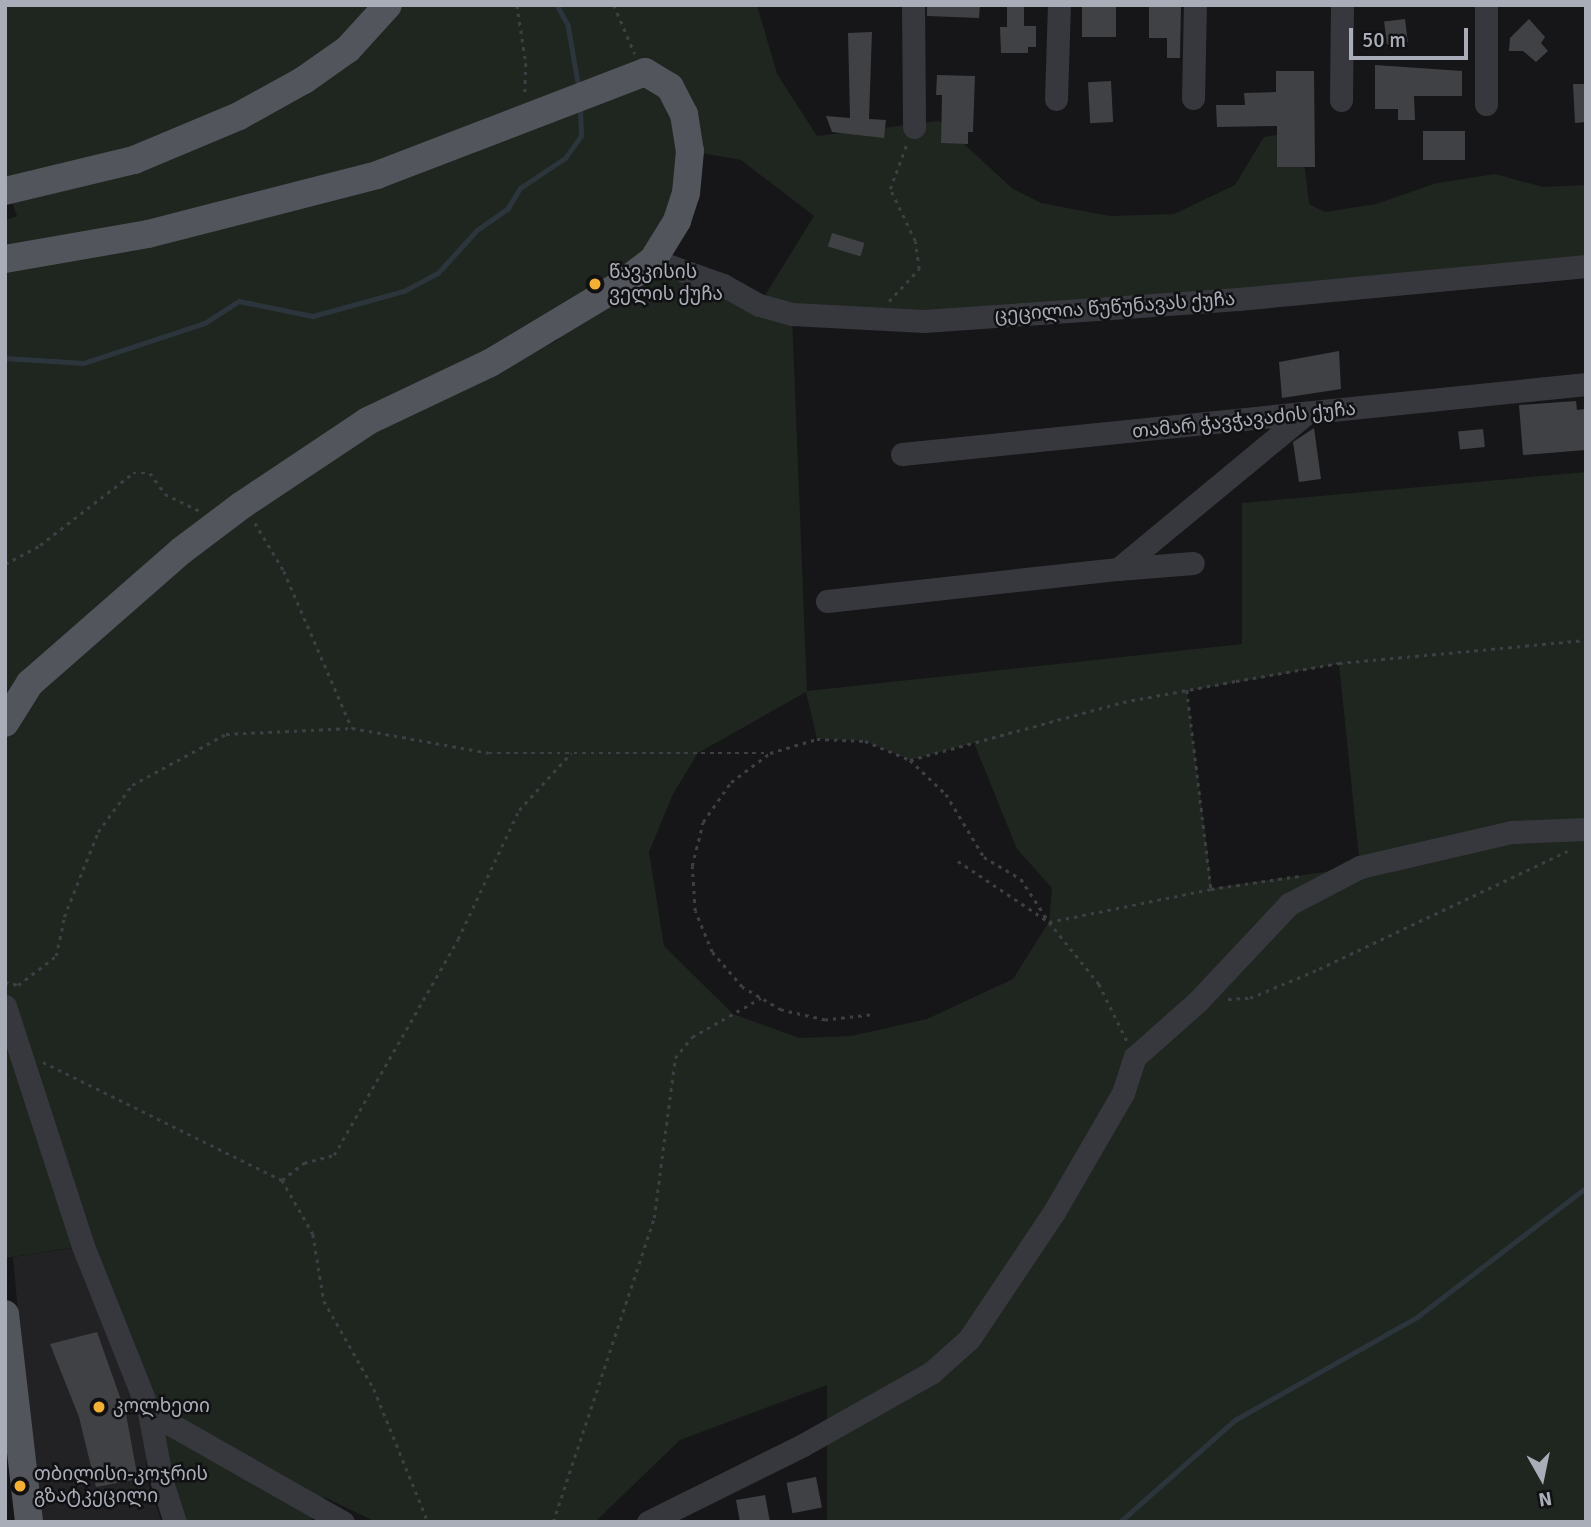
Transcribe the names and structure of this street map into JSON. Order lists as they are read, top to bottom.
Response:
{
  "streets": {
    "street": ["ცეცილია წუწუნავას ქუჩა", "თამარ ჭავჭავაძის ქუჩა"]
  },
  "places": ["წავკისის ველის ქუჩა", "კოლხეთი", "თბილისი-კოჯრის გზატკეცილი"],
  "scale_bar": "50 m",
  "north": "bottom"
}
